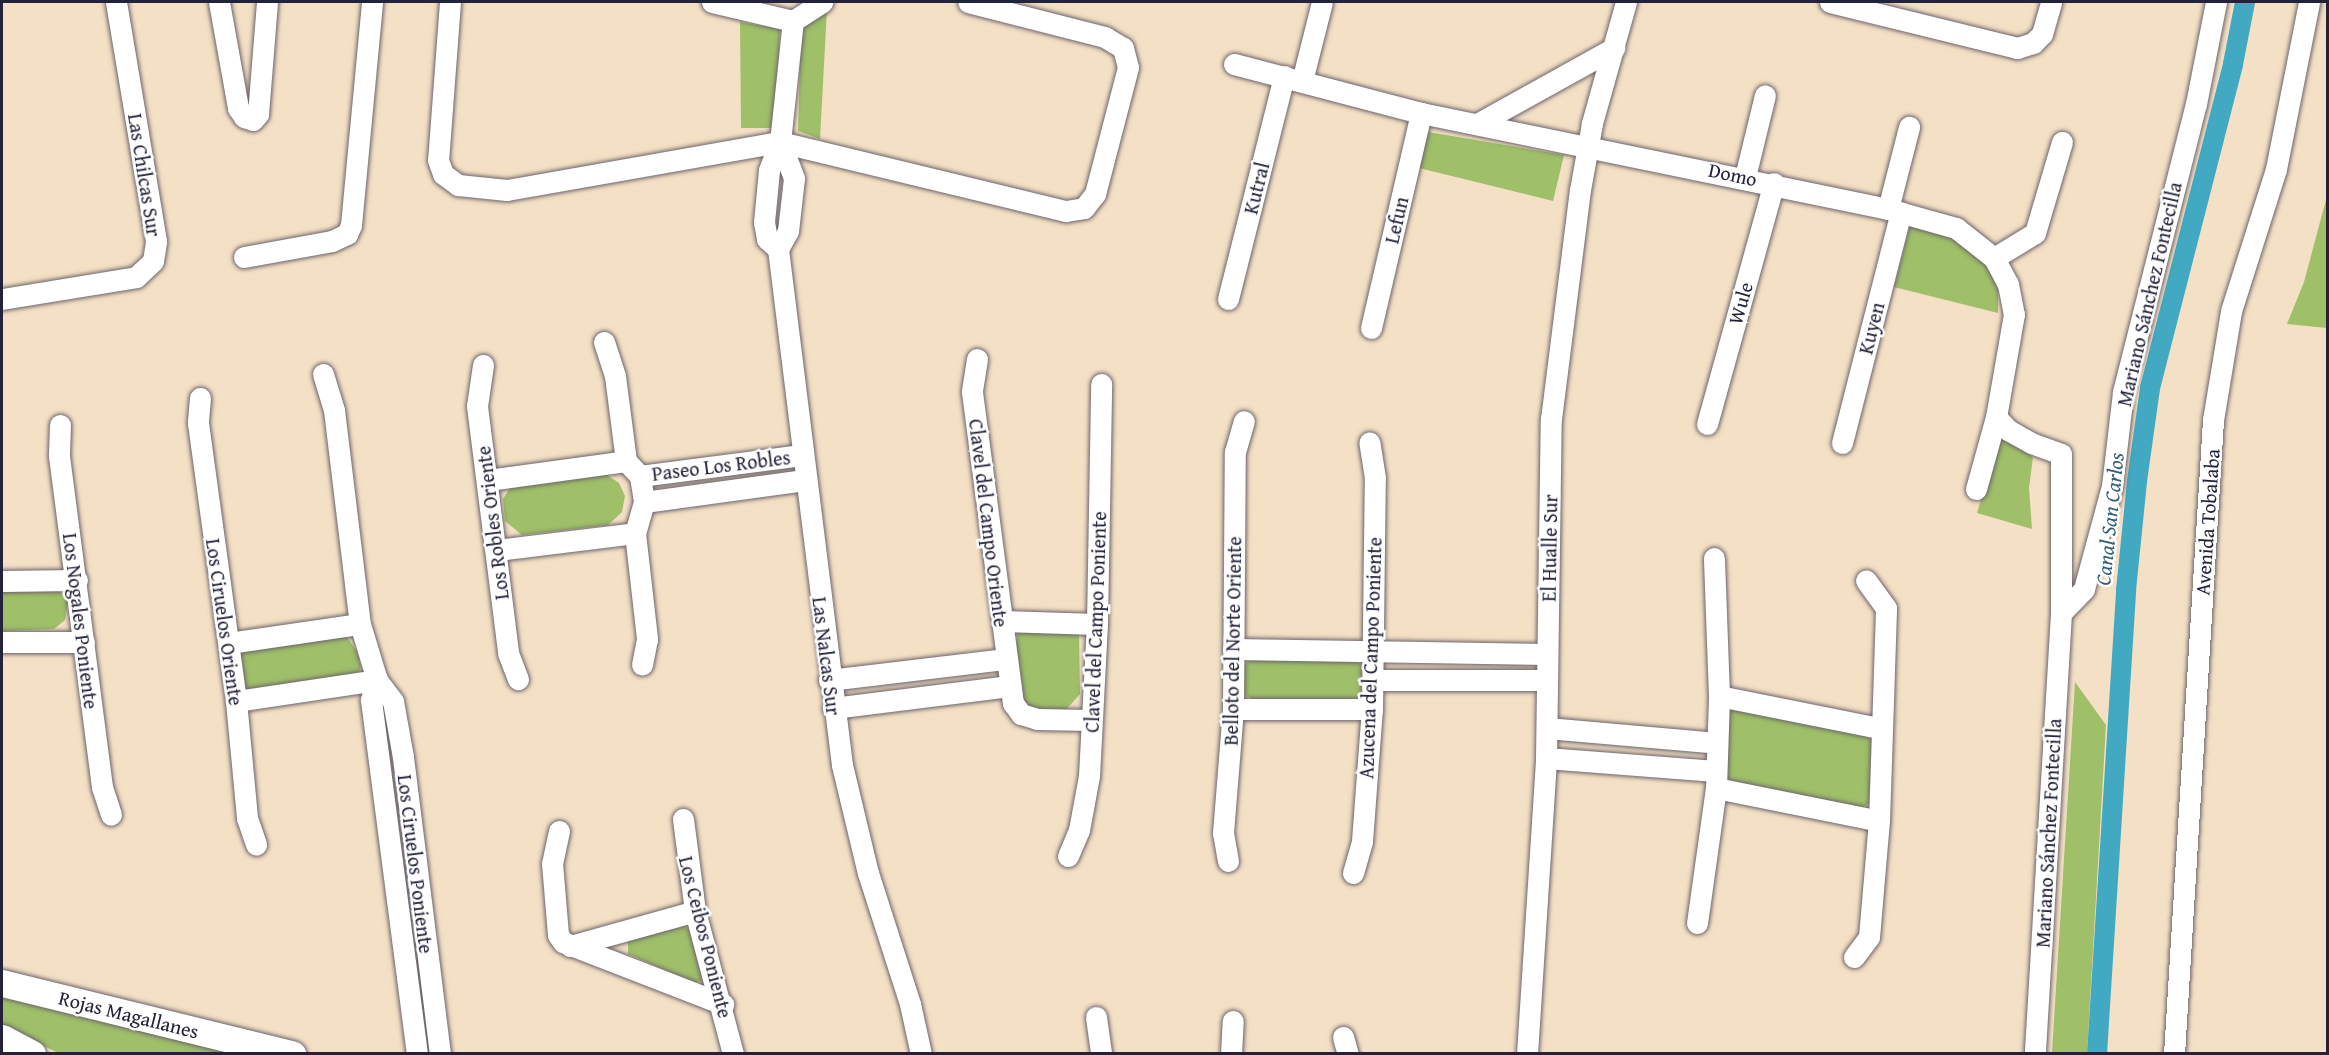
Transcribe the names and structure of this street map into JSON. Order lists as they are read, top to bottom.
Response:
{
  "streets": {
    "street": [
      "Domo",
      "Las Chilcas Sur",
      "Kutral",
      "Lefun",
      "Mariano Sánchez Fontecilla",
      "Wule",
      "Kuyen",
      "Paseo Los Robles",
      "Avenida Tobalaba",
      "Los Robles Oriente",
      "Clavel del Campo Oriente",
      "El Hualle Sur",
      "Los Nogales Poniente",
      "Los Ciruelos Oriente",
      "Clavel del Campo Poniente",
      "Belloto del Norte Oriente",
      "Las Nalcas Sur",
      "Azucena del Campo Poniente",
      "Los Ciruelos Poniente",
      "Los Ceibos Poniente",
      "Rojas Magallanes"
    ]
  },
  "crossings": [
    ["Domo", "Kutral"],
    ["Domo", "Lefun"],
    ["Domo", "Mariano Sánchez Fontecilla"],
    ["Domo", "Wule"],
    ["Domo", "Kuyen"],
    ["Domo", "El Hualle Sur"],
    ["Paseo Los Robles", "Los Robles Oriente"],
    ["Paseo Los Robles", "Las Nalcas Sur"],
    ["Clavel del Campo Oriente", "Clavel del Campo Poniente"]
  ],
  "water": ["Canal San Carlos"]
}
